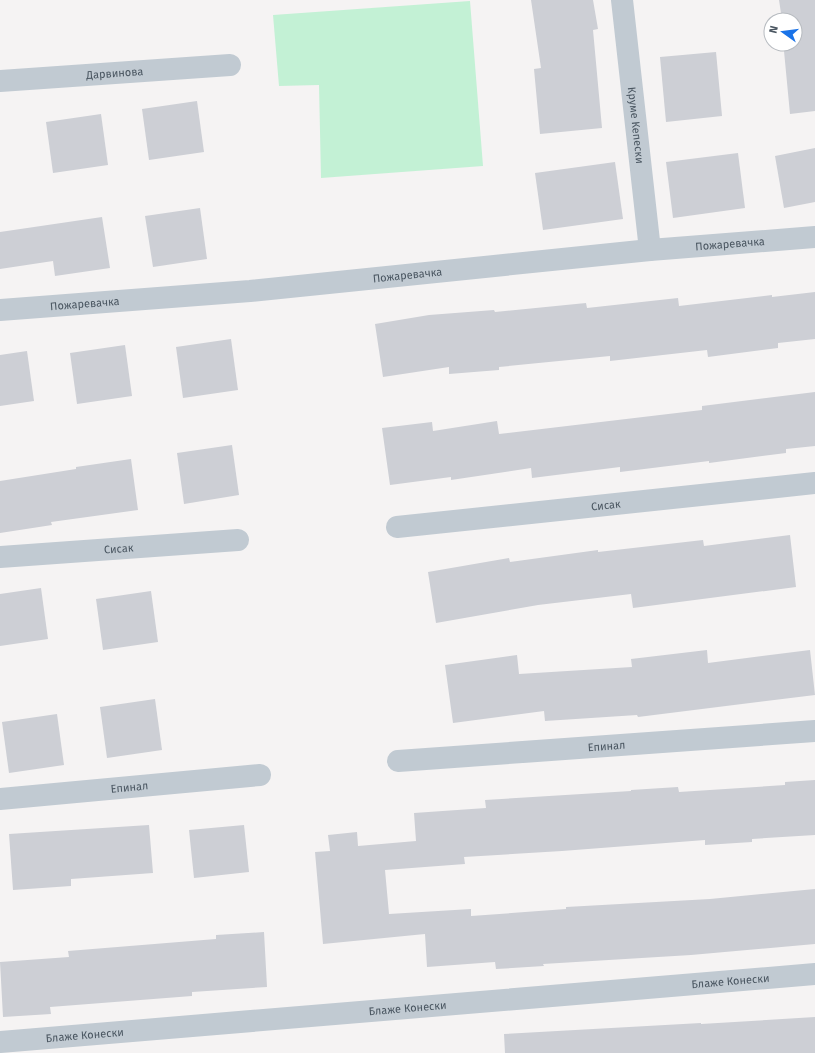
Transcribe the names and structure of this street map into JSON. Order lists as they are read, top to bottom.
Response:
{
  "streets": {
    "street": [
      "Дарвинова",
      "Круме Кепески",
      "Пожаревачка",
      "Сисак",
      "Епинал",
      "Блаже Конески"
    ]
  },
  "crossings": [
    ["Круме Кепески", "Пожаревачка"]
  ],
  "north": "left"
}
